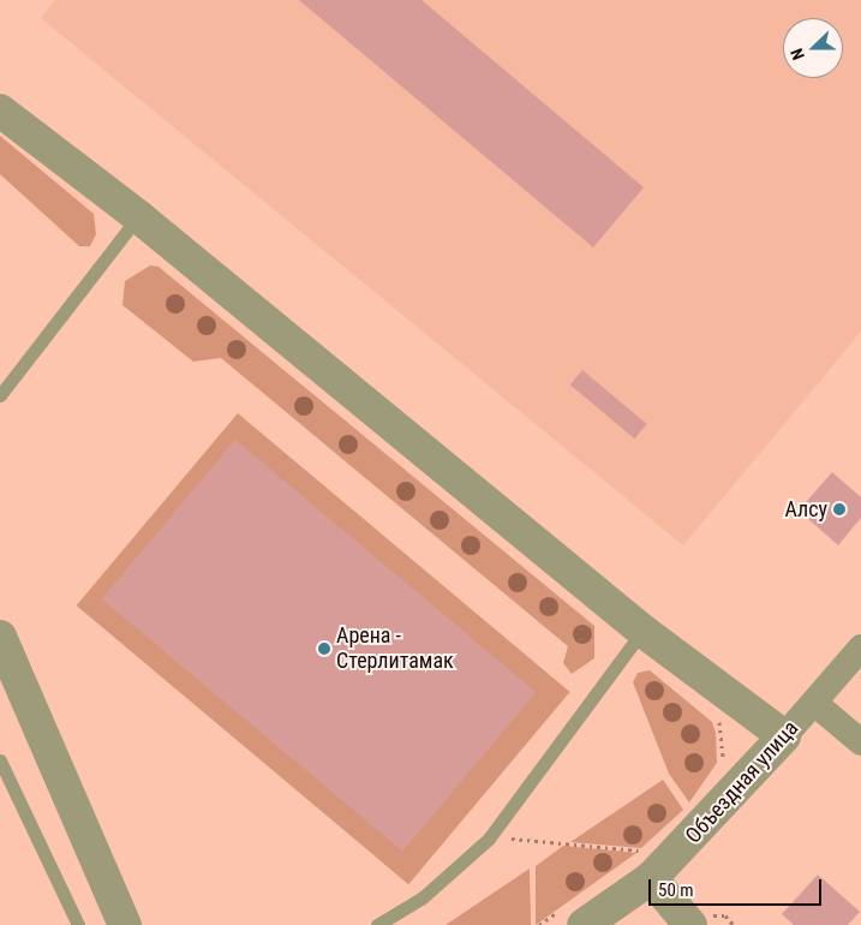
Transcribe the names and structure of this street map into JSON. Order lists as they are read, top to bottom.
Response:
{
  "streets": {
    "street": ["Объездная улица"]
  },
  "places": ["Алсу", "Арена - Стерлитамак"],
  "scale_bar": "50 m",
  "north": "left"
}
